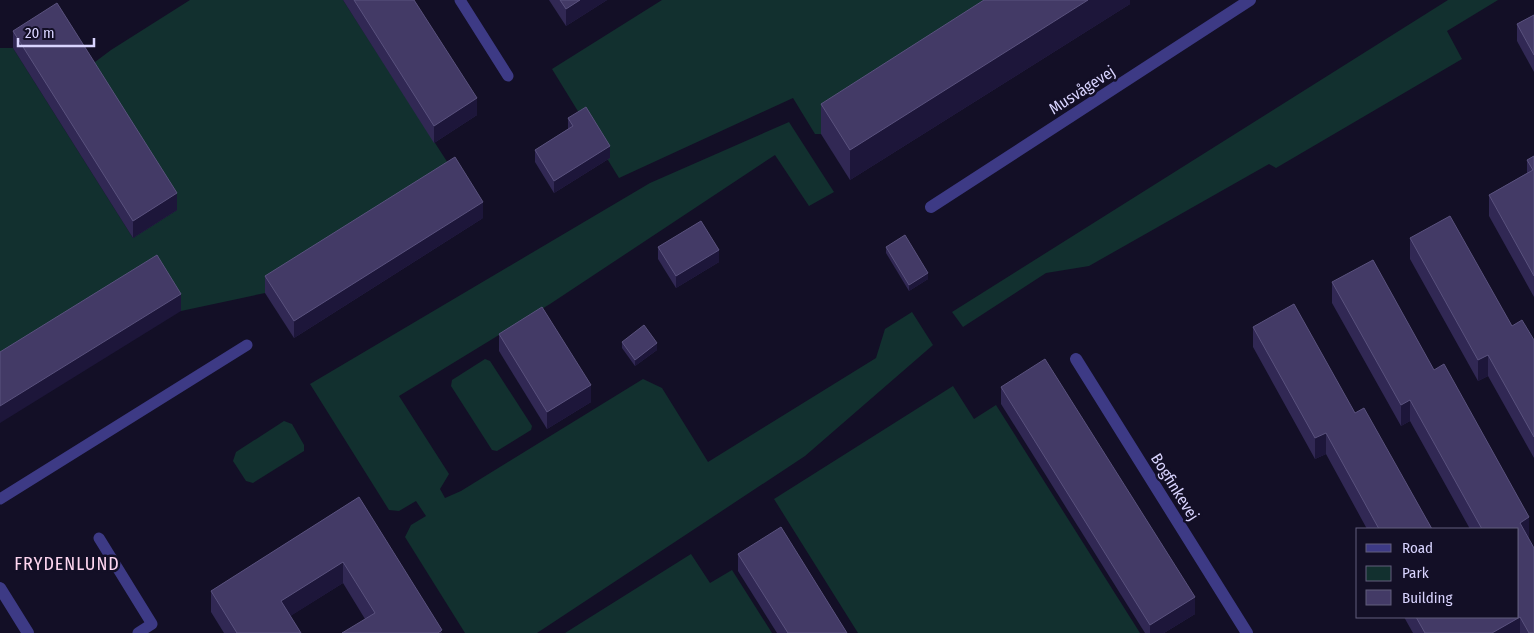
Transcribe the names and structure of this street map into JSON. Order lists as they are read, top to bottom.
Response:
{
  "streets": {
    "street": ["Musvågevej", "Bogfinkevej"]
  },
  "districts": ["FRYDENLUND"],
  "legend": ["Road", "Park", "Building"],
  "scale_bar": "20 m"
}
